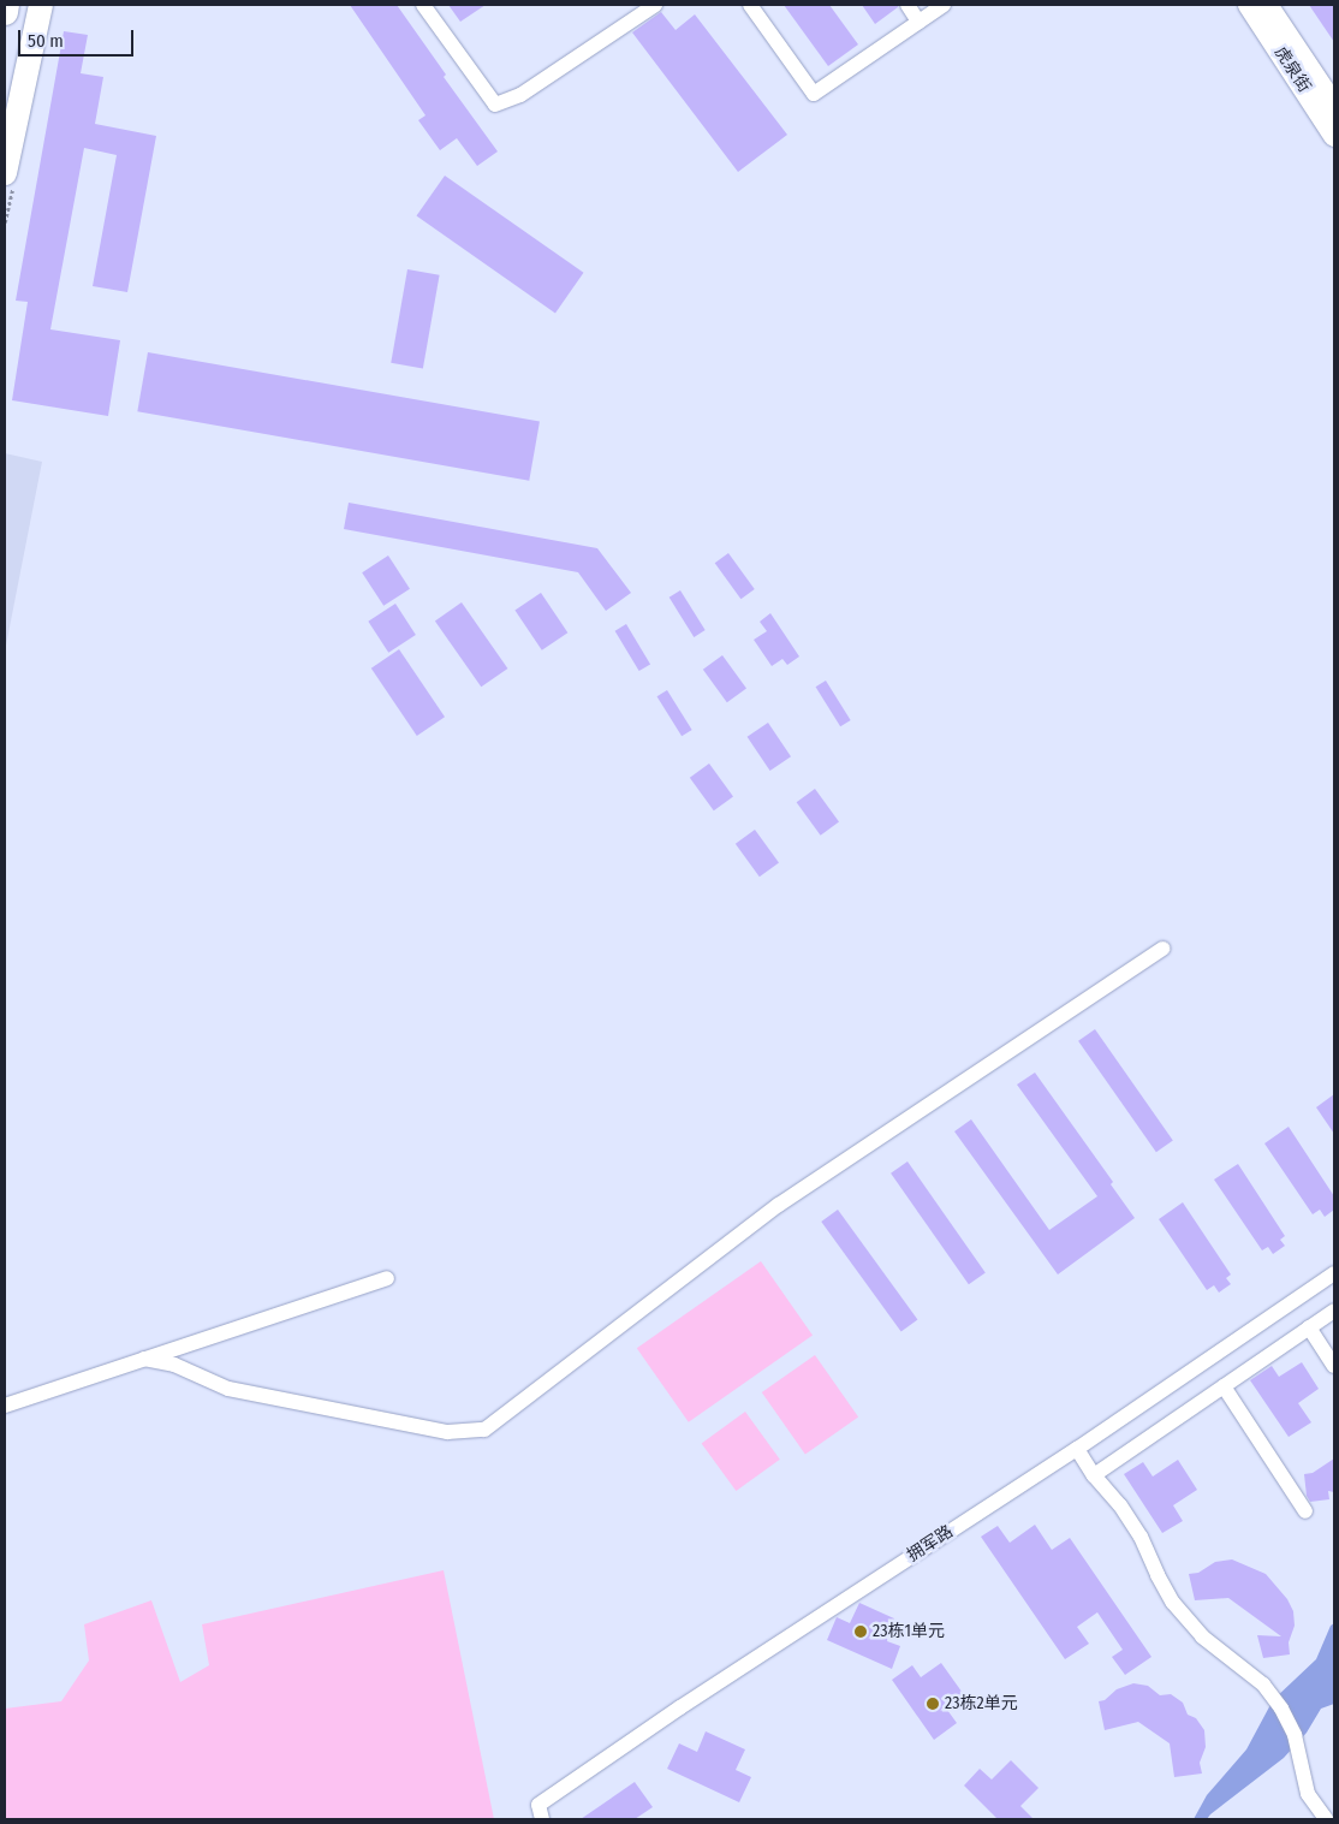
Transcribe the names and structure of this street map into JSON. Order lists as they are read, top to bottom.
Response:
{
  "streets": {
    "main road": ["虎泉街"],
    "street": ["拥军路"]
  },
  "places": ["23栋1单元", "23栋2单元"],
  "scale_bar": "50 m"
}
